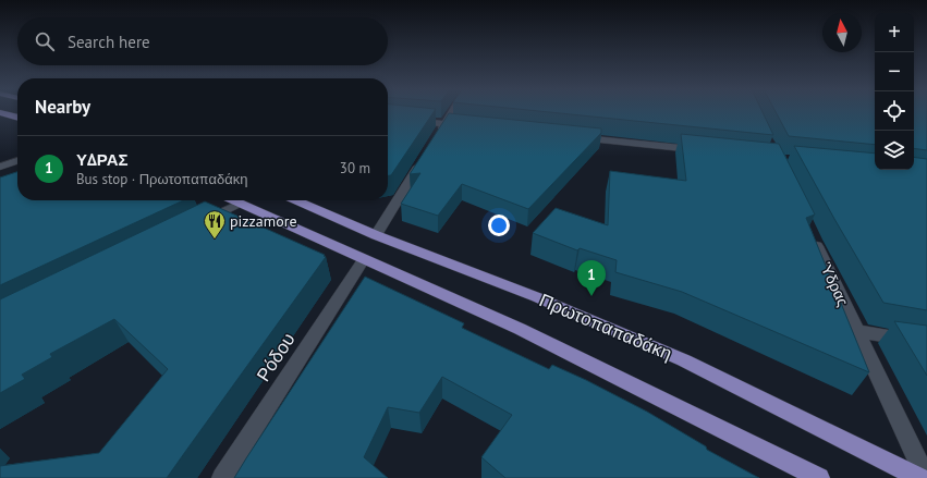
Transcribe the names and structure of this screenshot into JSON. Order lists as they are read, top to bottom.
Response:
{
  "streets": {
    "main road": ["Πρωτοπαπαδάκη"],
    "street": ["Ύδρας", "Ρόδου"]
  },
  "places": {
    "restaurant": ["pizzamore"]
  },
  "north": "top",
  "page": {
    "map_buttons": ["+", "−"],
    "search": "Search here",
    "heading": "Nearby",
    "list": [
      {
        "mark": "1",
        "name": "ΥΔΡΑΣ",
        "note": "Bus stop · Πρωτοπαπαδάκη",
        "value": "30 m"
      }
    ],
    "pins": "1"
  }
}
